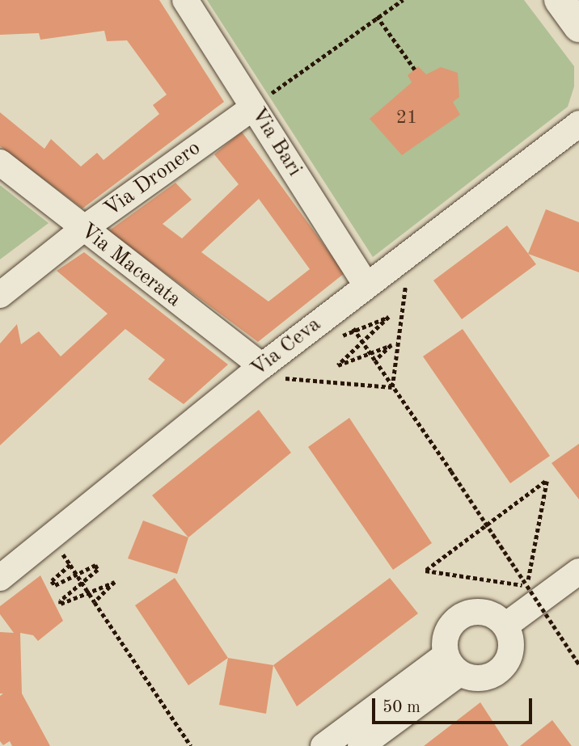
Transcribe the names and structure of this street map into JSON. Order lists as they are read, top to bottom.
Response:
{
  "streets": {
    "street": [
      "Via Bari",
      "Via Dronero",
      "Via Macerata",
      "Via Ceva"
    ]
  },
  "crossings": [
    ["Via Bari", "Via Dronero"],
    ["Via Bari", "Via Ceva"],
    ["Via Dronero", "Via Macerata"],
    ["Via Macerata", "Via Ceva"]
  ],
  "house_numbers": ["21"],
  "scale_bar": "50 m"
}
